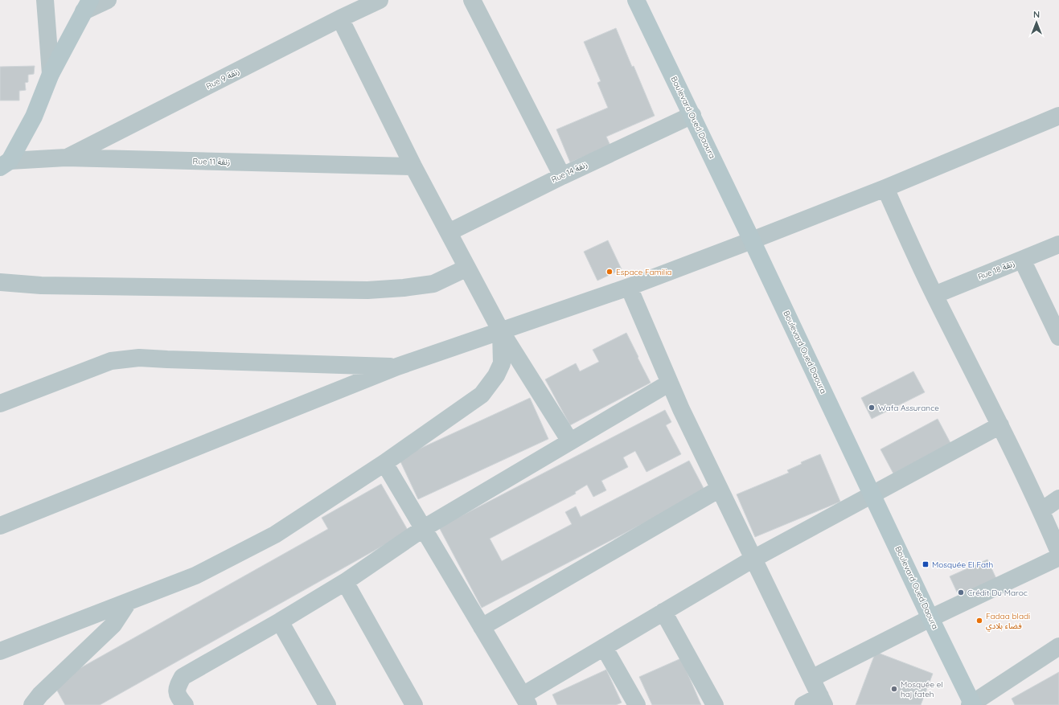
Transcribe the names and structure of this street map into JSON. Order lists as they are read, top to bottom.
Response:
{
  "streets": {
    "street": [
      "Rue 9 زنقة",
      "Boulevard Oued Daoura",
      "Rue 11 زنقة",
      "Rue 14 زنقة",
      "Rue 18 زنقة"
    ]
  },
  "crossings": [
    ["Rue 9 زنقة", "Rue 11 زنقة"],
    ["Boulevard Oued Daoura", "Rue 14 زنقة"]
  ],
  "places": {
    "other": [
      "Espace Familia",
      "Wafa Assurance",
      "Crédit Du Maroc",
      "Fadaa bladi فضاء بلادي",
      "Mosquée el haj fateh"
    ],
    "transit": ["Mosquée El Fath"]
  },
  "north": "top"
}
